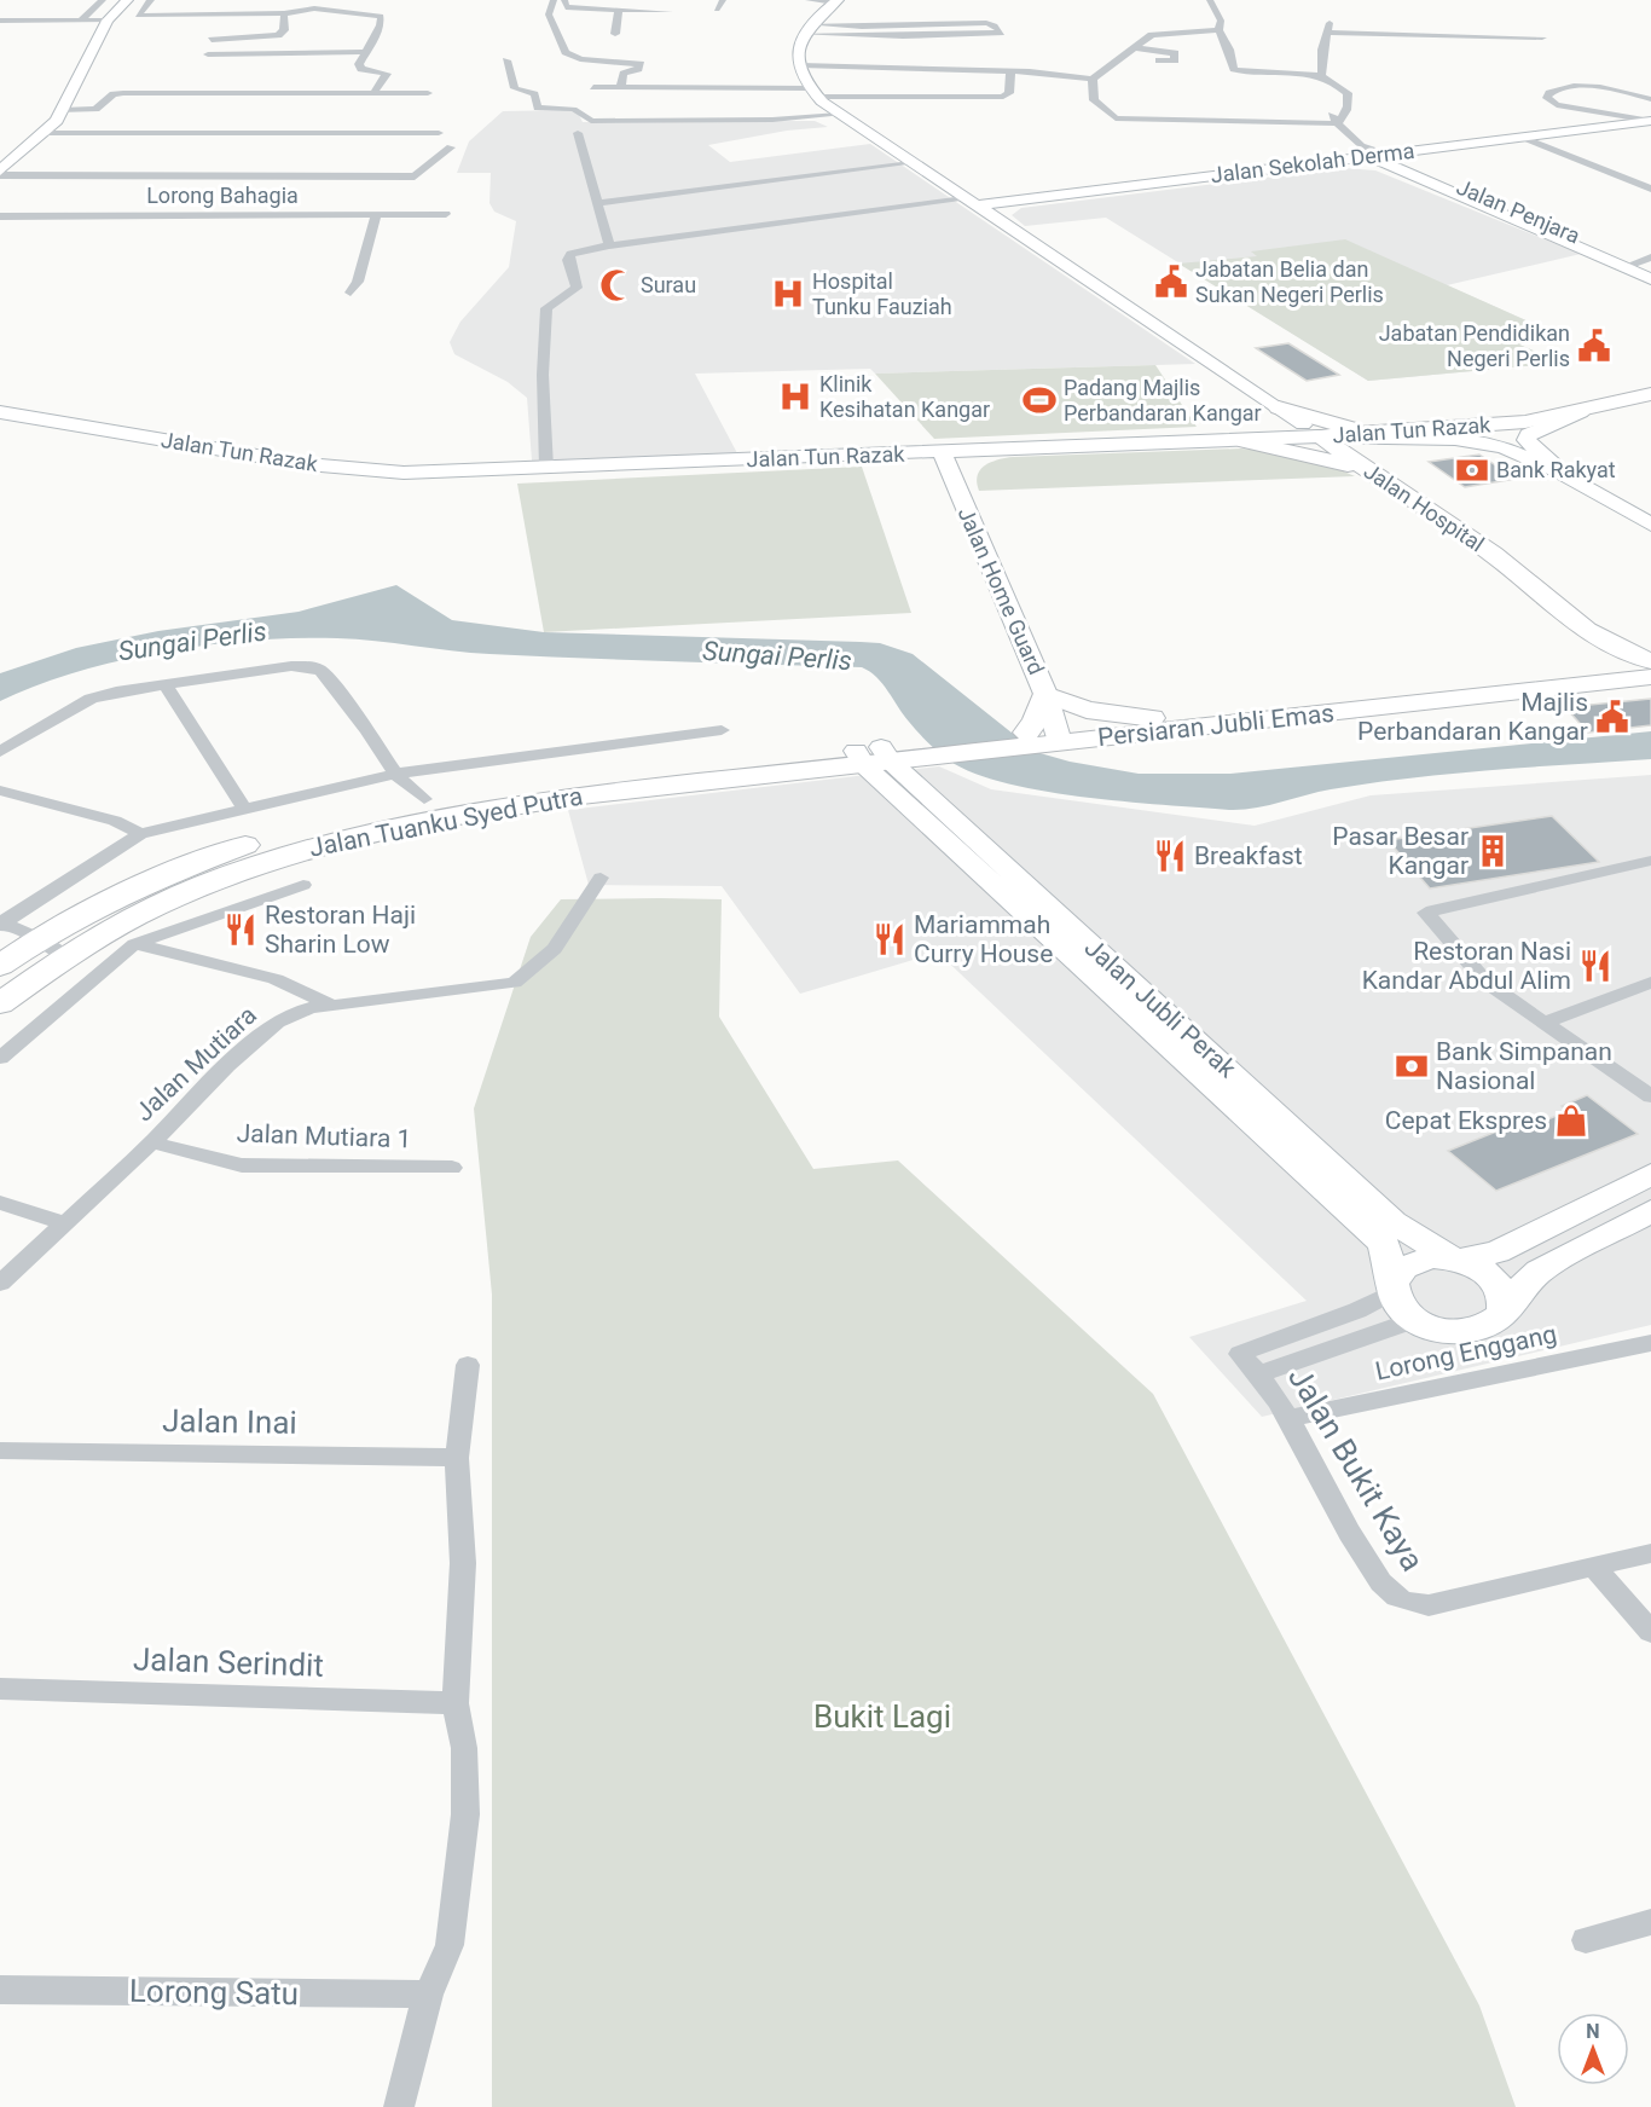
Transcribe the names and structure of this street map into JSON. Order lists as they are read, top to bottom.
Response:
{
  "streets": {
    "main road": [
      "Jalan Tun Razak",
      "Jalan Hospital",
      "Persiaran Jubli Emas",
      "Jalan Tuanku Syed Putra"
    ],
    "street": [
      "Jalan Sekolah Derma",
      "Lorong Bahagia",
      "Jalan Home Guard",
      "Jalan Jubli Perak",
      "Jalan Mutiara",
      "Jalan Mutiara 1",
      "Lorong Enggang",
      "Jalan Inai",
      "Jalan Bukit Kaya",
      "Jalan Serindit",
      "Lorong Satu"
    ]
  },
  "crossings": [
    ["Jalan Sekolah Derma", "Jalan Hospital"],
    ["Jalan Tun Razak", "Jalan Hospital"],
    ["Jalan Tun Razak", "Jalan Home Guard"],
    ["Jalan Hospital", "Persiaran Jubli Emas"],
    ["Persiaran Jubli Emas", "Jalan Tuanku Syed Putra"],
    ["Jalan Tuanku Syed Putra", "Jalan Jubli Perak"],
    ["Jalan Jubli Perak", "Jalan Bukit Kaya"],
    ["Jalan Mutiara", "Jalan Mutiara 1"],
    ["Lorong Enggang", "Jalan Bukit Kaya"]
  ],
  "water": ["Sungai Perlis"],
  "parks": ["Bukit Lagi"],
  "places": {
    "public building": ["Jabatan Belia dan Sukan Negeri Perlis", "Jabatan Pendidikan Negeri Perlis", "Majlis Perbandaran Kangar"],
    "mosque": ["Surau"],
    "hospital": ["Hospital Tunku Fauziah", "Klinik Kesihatan Kangar"],
    "sports": ["Padang Majlis Perbandaran Kangar"],
    "bank": ["Bank Rakyat", "Bank Simpanan Nasional"],
    "building": ["Pasar Besar Kangar"],
    "restaurant": [
      "Breakfast",
      "Restoran Haji Sharin Low",
      "Mariammah Curry House",
      "Restoran Nasi Kandar Abdul Alim"
    ],
    "shop": ["Cepat Ekspres"]
  },
  "north": "top"
}
